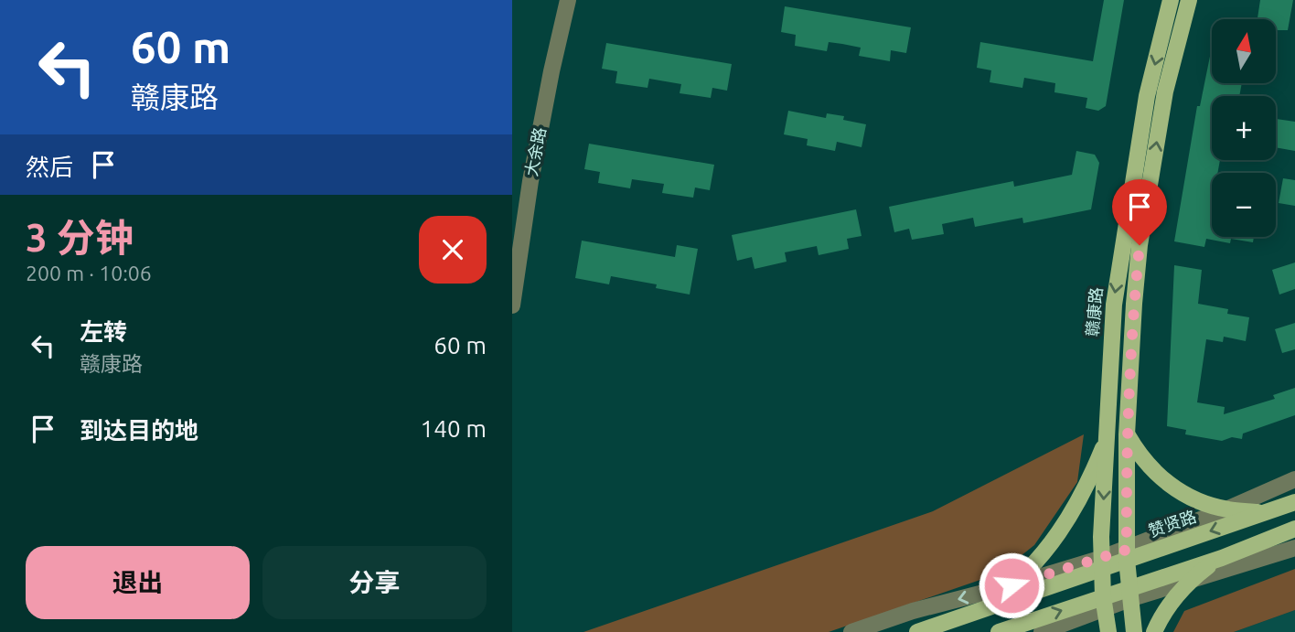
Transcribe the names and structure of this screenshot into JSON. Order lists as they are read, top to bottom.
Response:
{
  "streets": {
    "main road": ["赣康路", "赞贤路"],
    "street": ["大余路"]
  },
  "north": "top",
  "page": {
    "turn": ["60 m", "赣康路"],
    "map_buttons": ["+", "−"],
    "then": "然后",
    "heading": ["3 分钟", "200 m · 10:06"],
    "list": [
      {
        "name": "左转",
        "note": "赣康路",
        "value": "60 m"
      },
      {
        "name": "到达目的地",
        "value": "140 m"
      }
    ],
    "buttons": ["退出", "分享"]
  }
}
